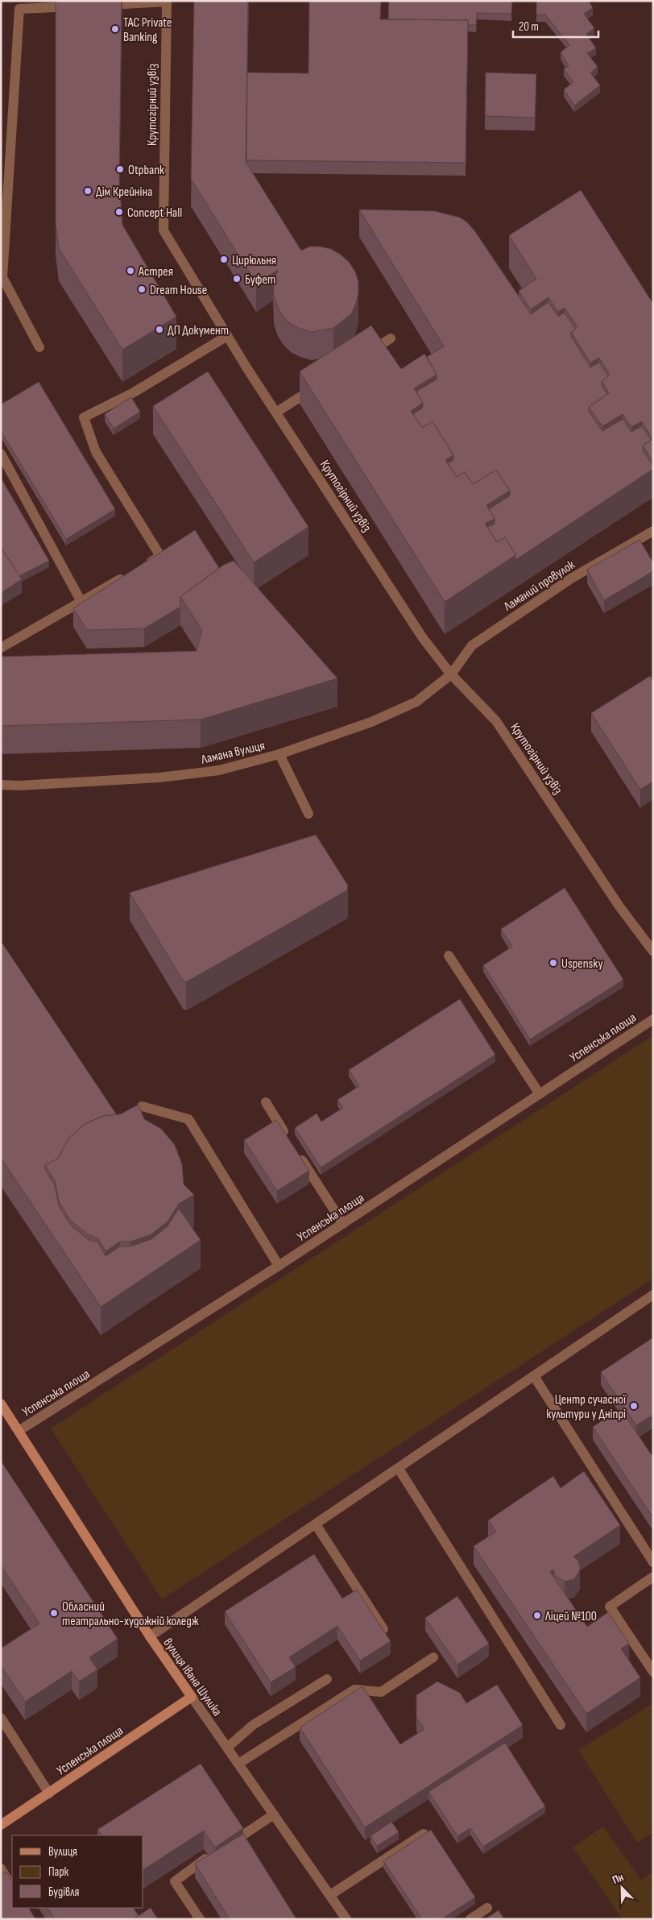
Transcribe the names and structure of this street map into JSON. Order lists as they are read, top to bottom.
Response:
{
  "streets": {
    "street": [
      "Крутогірний узвіз",
      "Ламаний провулок",
      "Ламана вулиця",
      "Успенська площа",
      "вулиця Івана Шулика"
    ]
  },
  "crossings": [
    ["Крутогірний узвіз", "Ламаний провулок"],
    ["Крутогірний узвіз", "Ламана вулиця"],
    ["Ламаний провулок", "Ламана вулиця"],
    ["Успенська площа", "вулиця Івана Шулика"]
  ],
  "places": [
    "TAC Private Banking",
    "Otpbank",
    "Дім Крейніна",
    "Concept Hall",
    "Цирюльня",
    "Астрея",
    "Буфет",
    "Dream House",
    "ДП Документ",
    "Uspensky",
    "Центр сучасної культури у Дніпрі",
    "Обласний театрально-художній коледж",
    "Ліцей №100"
  ],
  "legend": ["Вулиця", "Парк", "Будівля"],
  "scale_bar": "20 m",
  "north": "top left"
}
